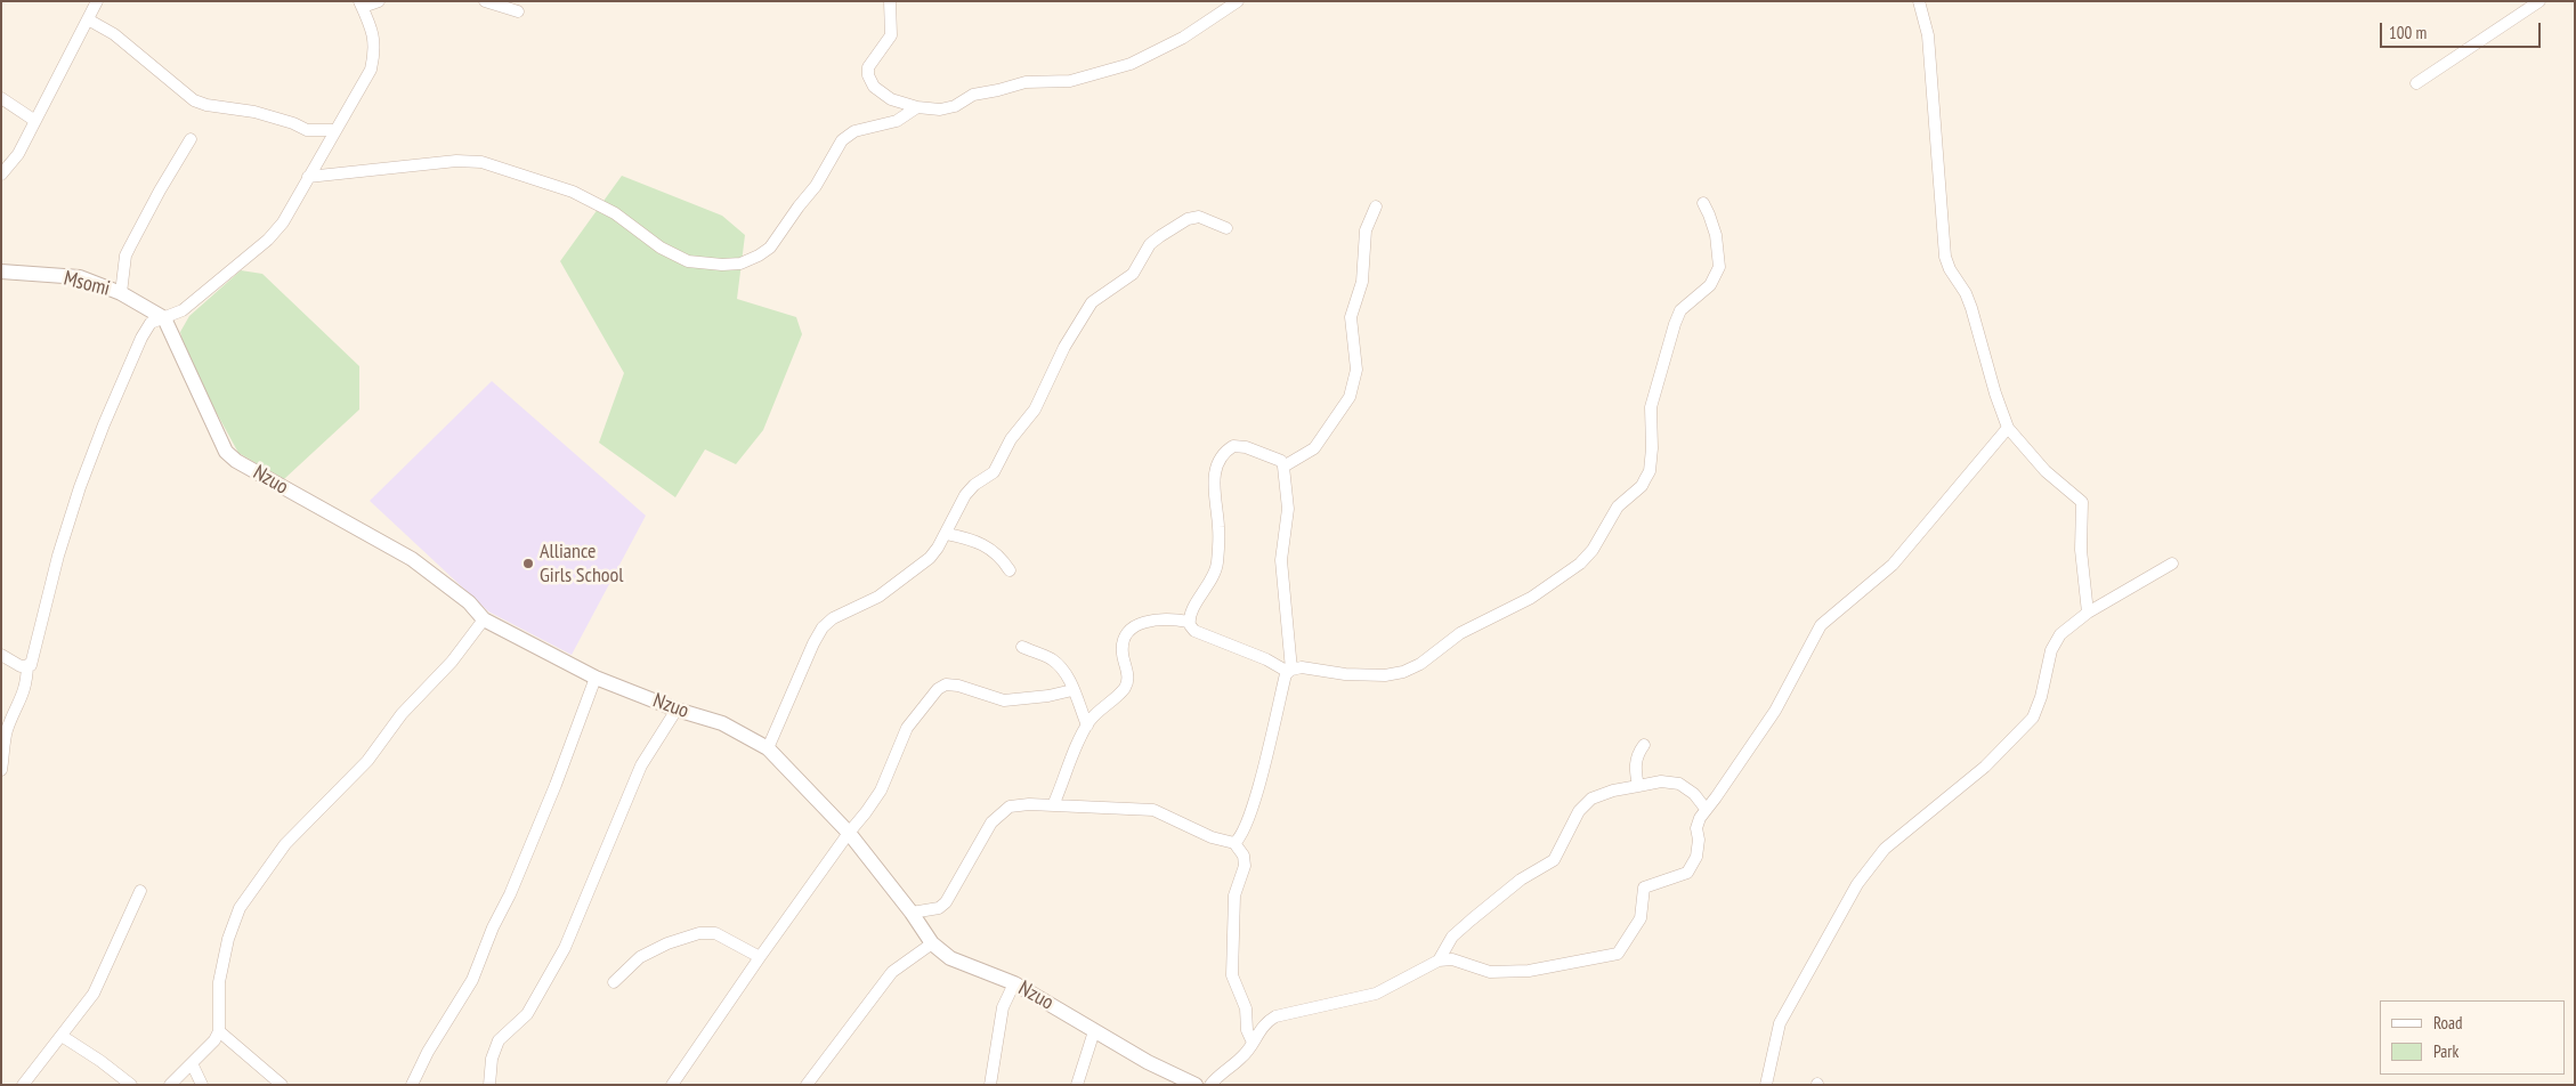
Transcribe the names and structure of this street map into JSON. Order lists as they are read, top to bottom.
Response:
{
  "streets": {
    "street": ["Msomi", "Nzuo"]
  },
  "crossings": [
    ["Msomi", "Nzuo"]
  ],
  "places": ["Alliance Girls School"],
  "legend": ["Road", "Park"],
  "scale_bar": "100 m"
}
